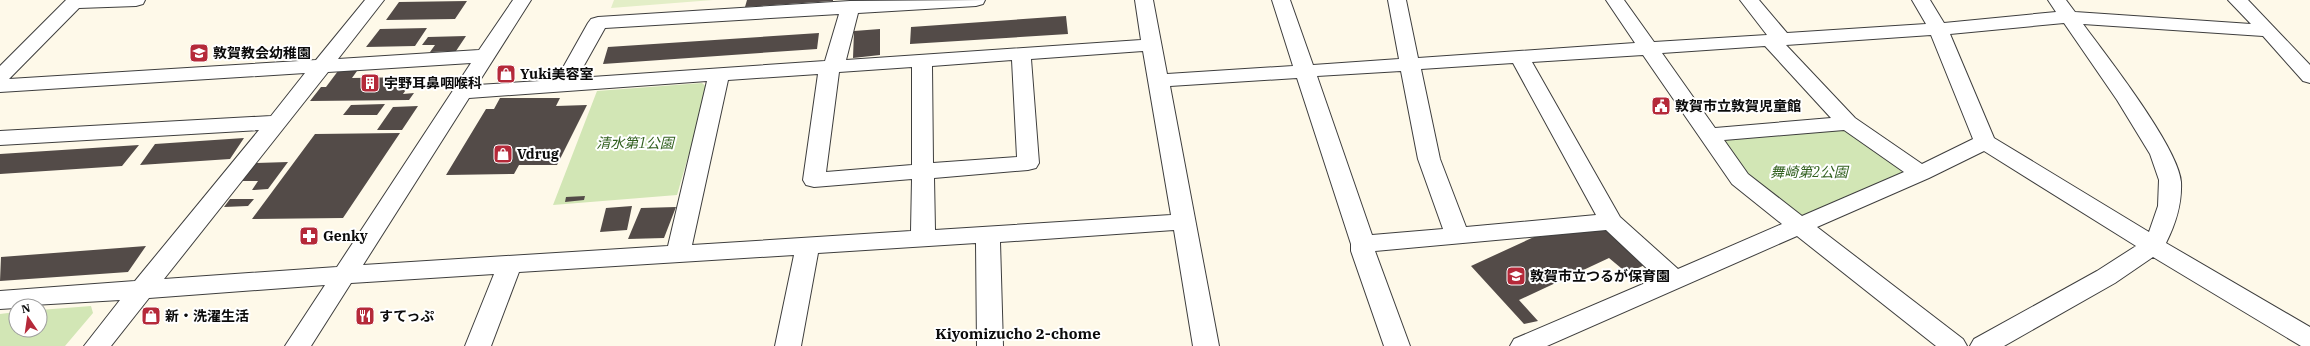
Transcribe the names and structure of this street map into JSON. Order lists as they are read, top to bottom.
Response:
{
  "districts": ["Kiyomizucho 2-chome"],
  "parks": ["清水第1公園", "舞崎第2公園"],
  "places": {
    "school or university": ["敦賀教会幼稚園", "敦賀市立つるが保育園"],
    "shop": ["Yuki美容室", "Vdrug", "新・洗濯生活"],
    "building": ["宇野耳鼻咽喉科"],
    "public building": ["敦賀市立敦賀児童館"],
    "pharmacy": ["Genky"],
    "restaurant": ["すてっぷ"]
  },
  "north": "top"
}
